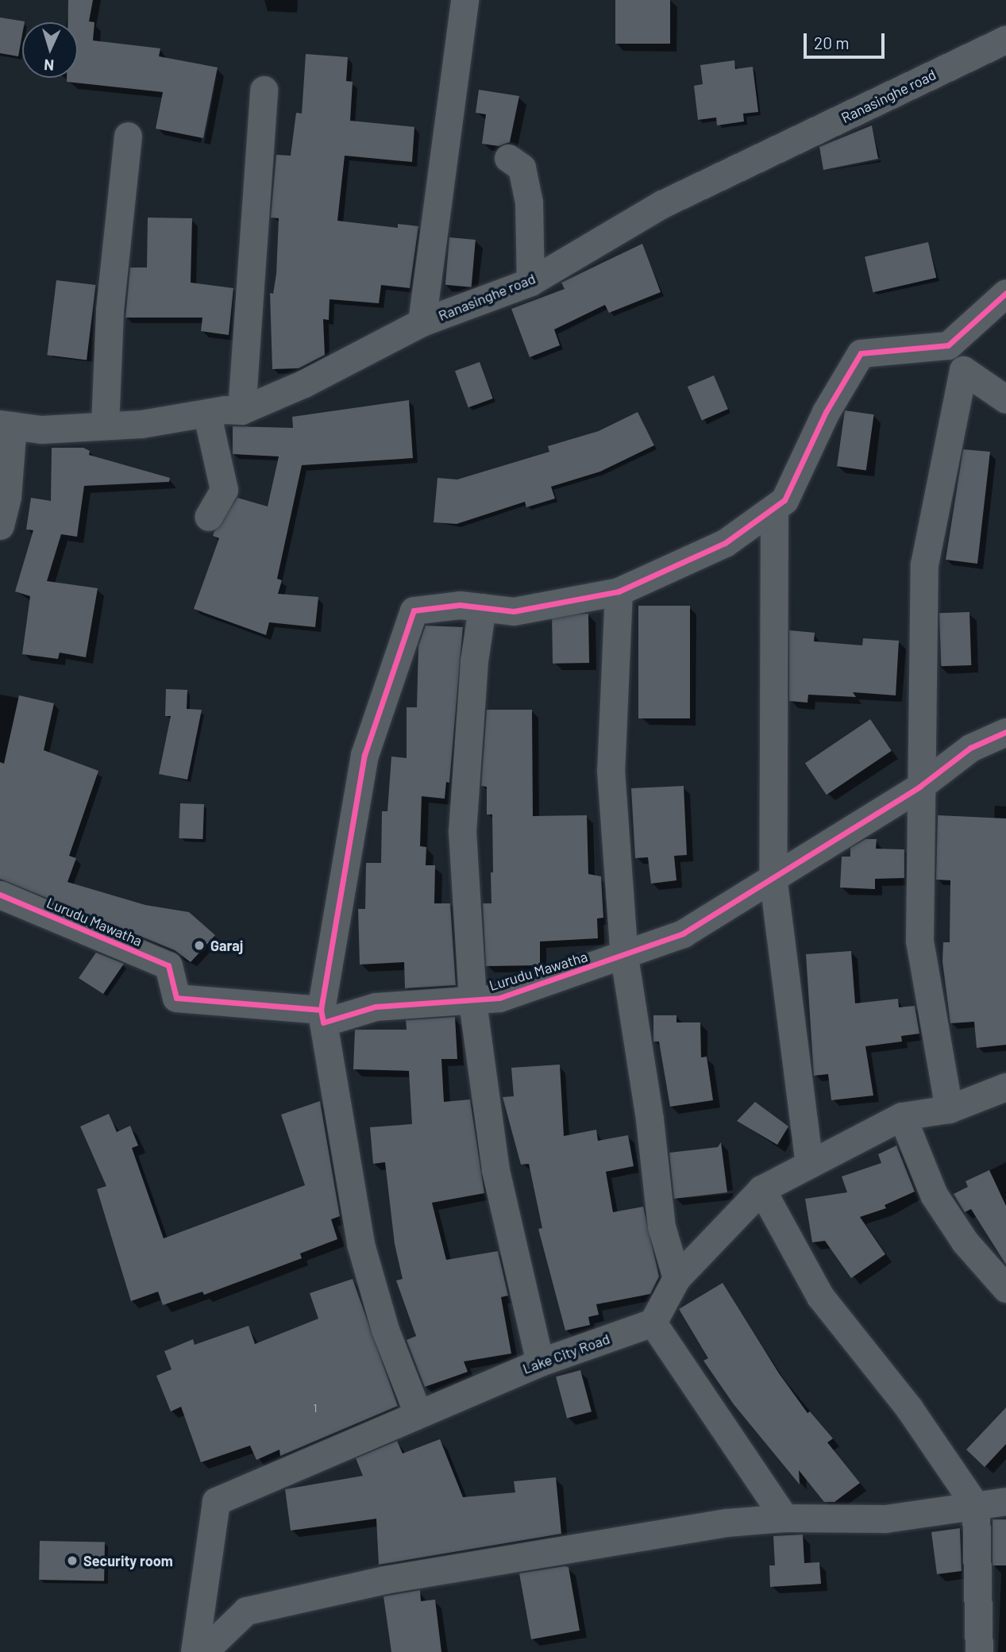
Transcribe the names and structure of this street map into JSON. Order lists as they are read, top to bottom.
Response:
{
  "streets": {
    "street": ["Ranasinghe road", "Lurudu Mawatha", "Lake City Road"]
  },
  "places": ["Garaj", "Security room"],
  "house_numbers": ["1"],
  "scale_bar": "20 m",
  "north": "bottom"
}
